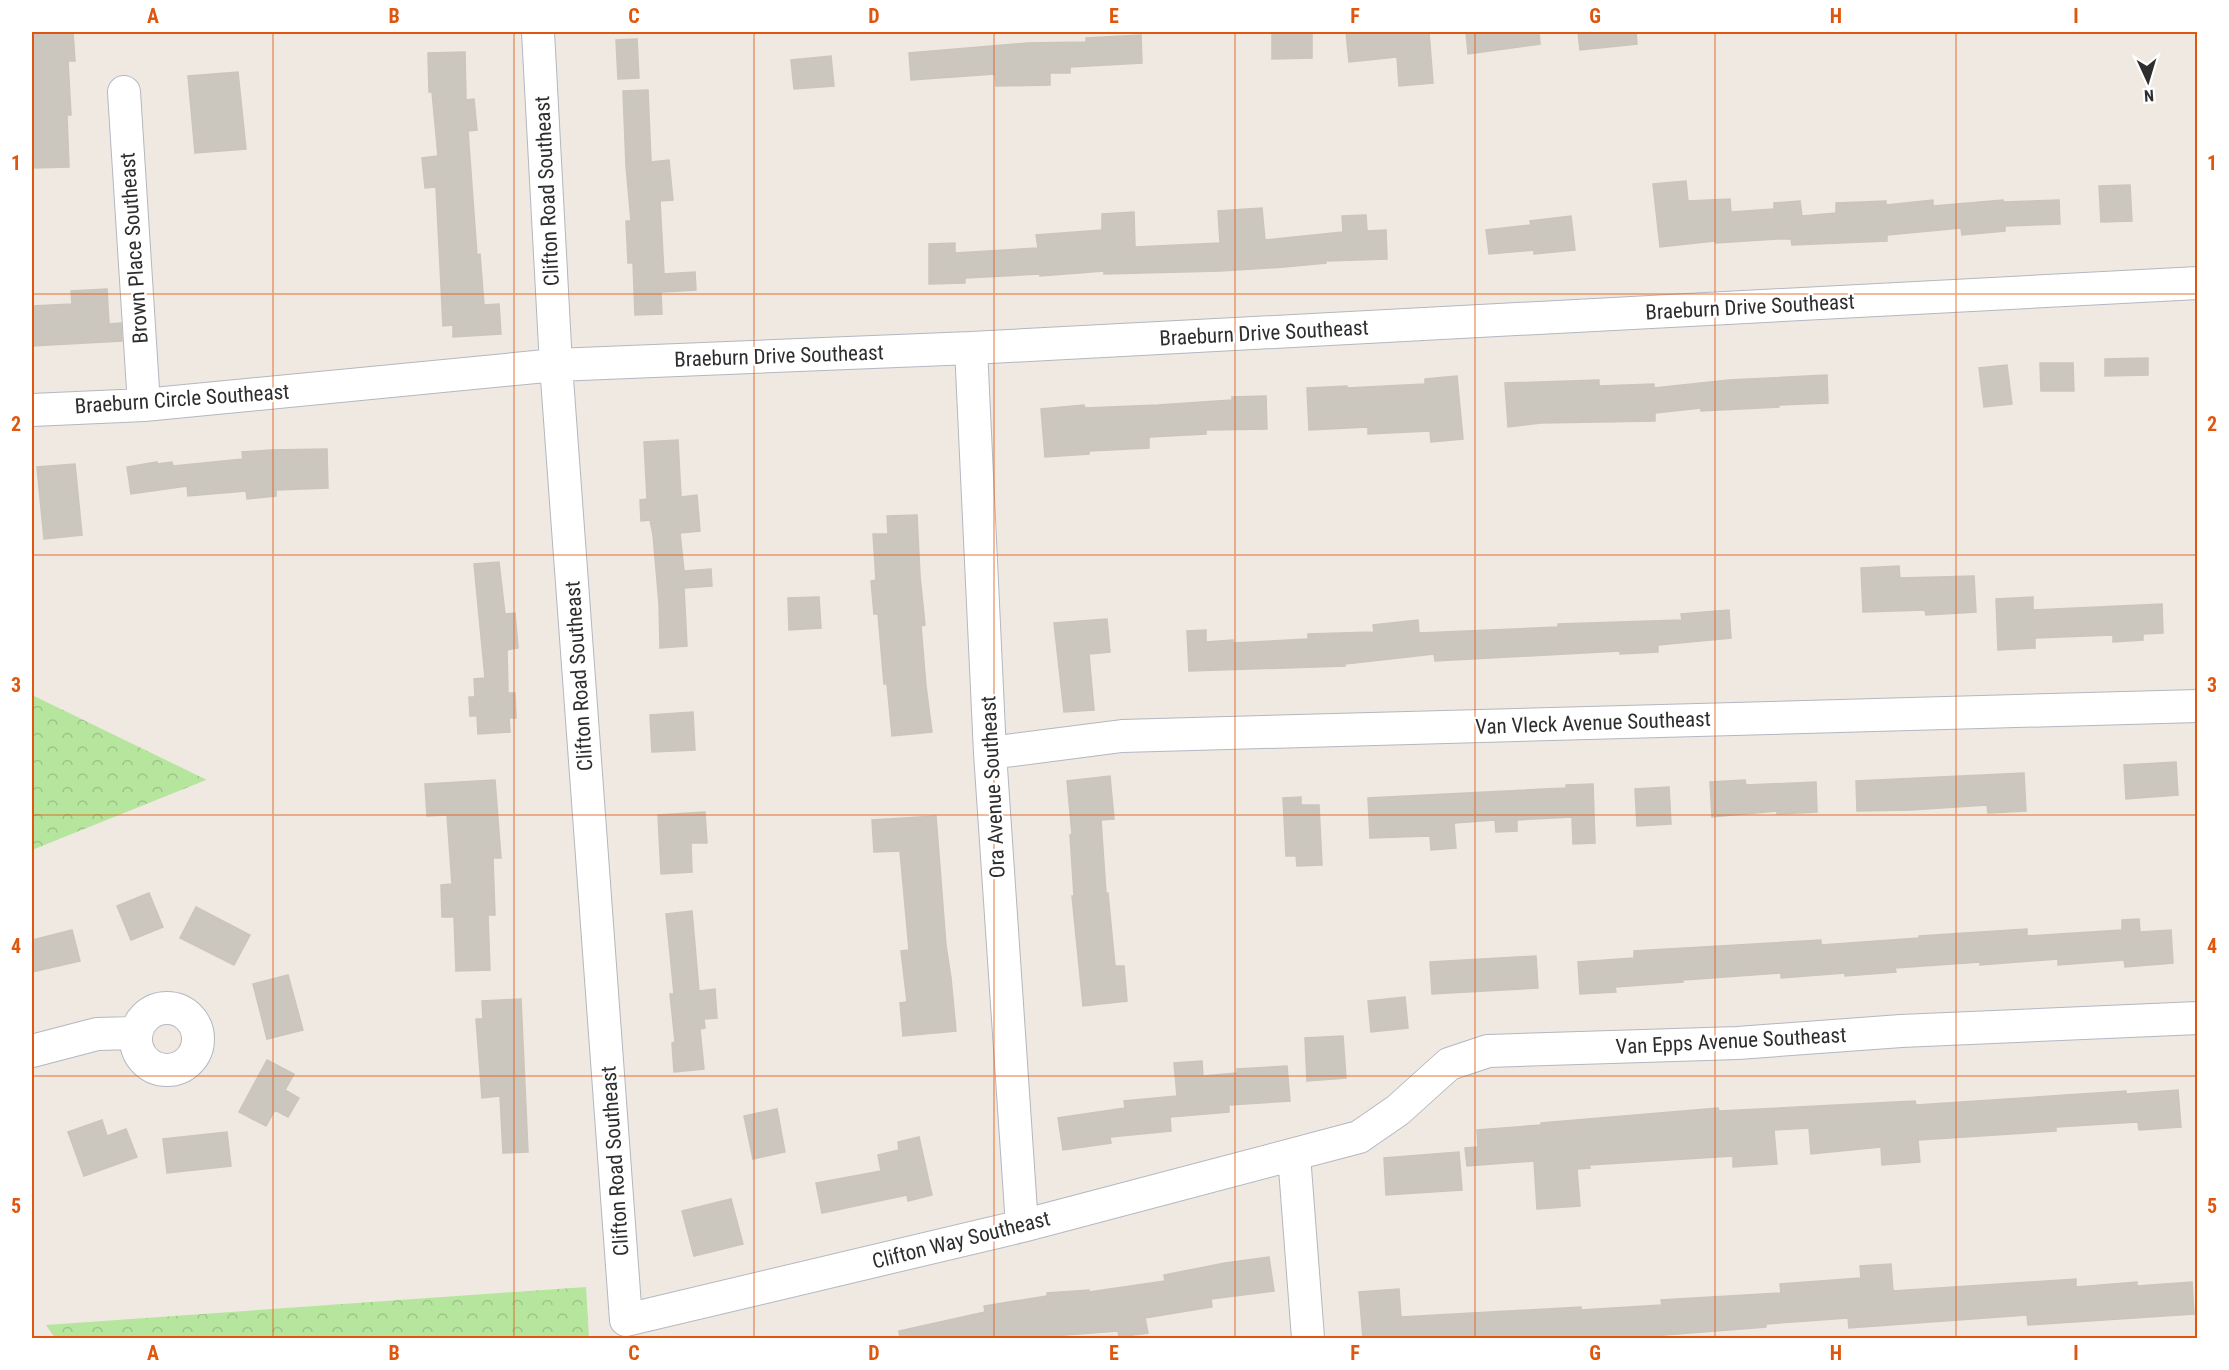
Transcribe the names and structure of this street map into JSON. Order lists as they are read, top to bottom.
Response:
{
  "streets": {
    "street": [
      "Clifton Road Southeast",
      "Brown Place Southeast",
      "Braeburn Drive Southeast",
      "Braeburn Circle Southeast",
      "Van Vleck Avenue Southeast",
      "Ora Avenue Southeast",
      "Van Epps Avenue Southeast",
      "Clifton Way Southeast"
    ]
  },
  "crossings": [
    ["Clifton Road Southeast", "Braeburn Drive Southeast"],
    ["Clifton Road Southeast", "Clifton Way Southeast"],
    ["Brown Place Southeast", "Braeburn Circle Southeast"],
    ["Braeburn Drive Southeast", "Braeburn Circle Southeast"],
    ["Braeburn Drive Southeast", "Ora Avenue Southeast"],
    ["Van Vleck Avenue Southeast", "Ora Avenue Southeast"],
    ["Ora Avenue Southeast", "Clifton Way Southeast"],
    ["Van Epps Avenue Southeast", "Clifton Way Southeast"]
  ],
  "north": "bottom",
  "grid": {
    "columns": [
      "A",
      "B",
      "C",
      "D",
      "E",
      "F",
      "G",
      "H",
      "I"
    ],
    "rows": [
      "1",
      "2",
      "3",
      "4",
      "5"
    ]
  }
}
